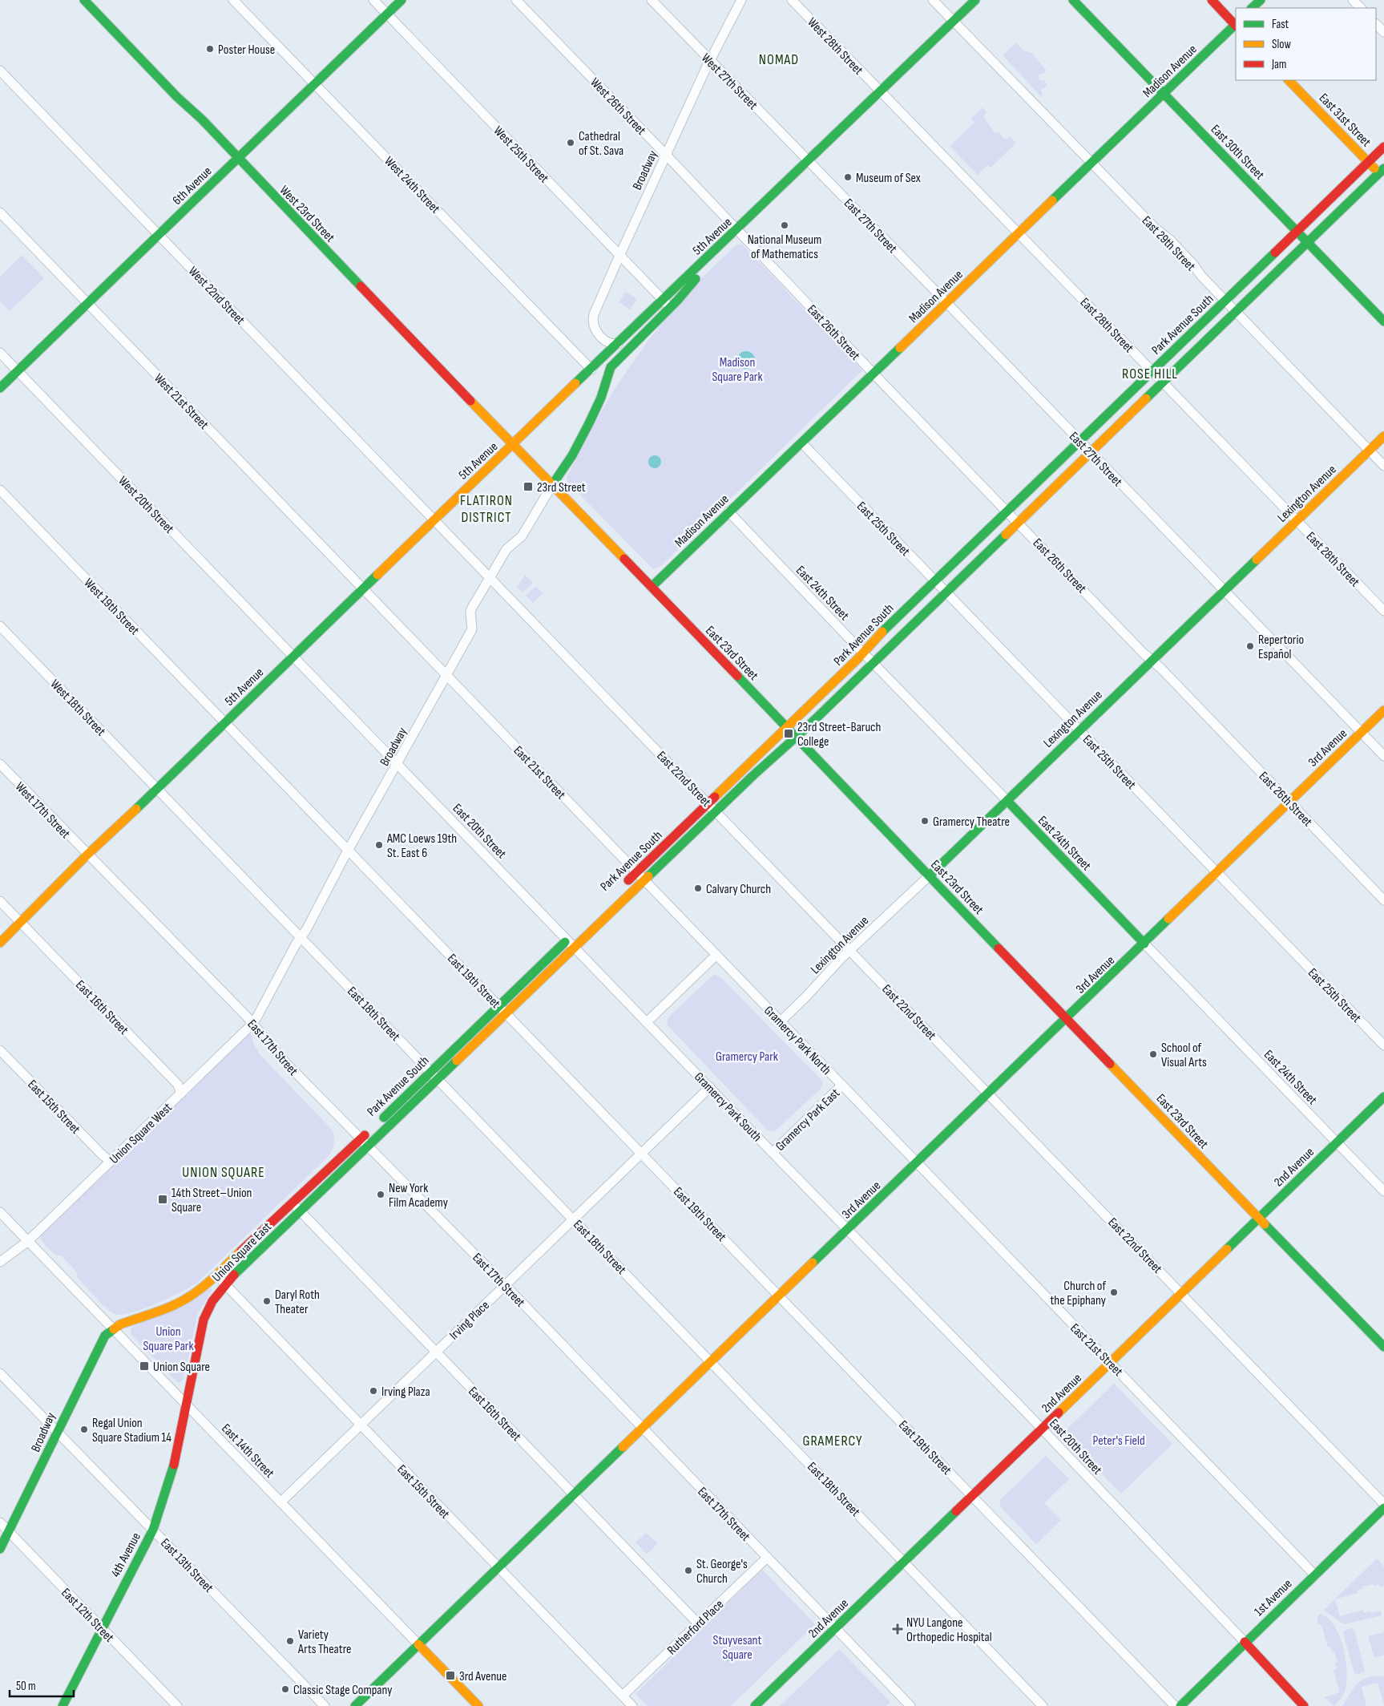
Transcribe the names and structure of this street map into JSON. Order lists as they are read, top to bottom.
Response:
{
  "streets": {
    "main road": [
      "Madison Avenue",
      "East 31st Street",
      "East 30th Street",
      "Broadway",
      "6th Avenue",
      "West 23rd Street",
      "5th Avenue",
      "Park Avenue South",
      "Lexington Avenue",
      "East 24th Street",
      "East 23rd Street",
      "3rd Avenue",
      "East 20th Street",
      "2nd Avenue",
      "Union Square East",
      "East 14th Street",
      "4th Avenue",
      "1st Avenue"
    ],
    "street": [
      "West 28th Street",
      "West 27th Street",
      "West 26th Street",
      "West 25th Street",
      "West 24th Street",
      "East 27th Street",
      "East 29th Street",
      "West 22nd Street",
      "East 28th Street",
      "East 26th Street",
      "West 21st Street",
      "West 20th Street",
      "East 25th Street",
      "West 19th Street",
      "West 18th Street",
      "East 21st Street",
      "East 22nd Street",
      "West 17th Street",
      "East 19th Street",
      "East 16th Street",
      "East 18th Street",
      "Gramercy Park North",
      "East 17th Street",
      "East 15th Street",
      "Gramercy Park South",
      "Gramercy Park East",
      "Union Square West",
      "Irving Place",
      "East 13th Street",
      "East 12th Street",
      "Rutherford Place"
    ]
  },
  "crossings": [
    ["West 28th Street", "5th Avenue"],
    ["West 28th Street", "East 28th Street"],
    ["Madison Avenue", "East 30th Street"],
    ["Madison Avenue", "East 27th Street"],
    ["Madison Avenue", "East 29th Street"],
    ["Madison Avenue", "East 28th Street"],
    ["Madison Avenue", "East 26th Street"],
    ["Madison Avenue", "East 25th Street"],
    ["Madison Avenue", "East 24th Street"],
    ["Madison Avenue", "East 23rd Street"],
    ["West 27th Street", "Broadway"],
    ["West 27th Street", "East 27th Street"],
    ["West 27th Street", "5th Avenue"],
    ["West 26th Street", "Broadway"],
    ["West 26th Street", "5th Avenue"],
    ["West 26th Street", "East 26th Street"],
    ["East 31st Street", "Park Avenue South"],
    ["East 30th Street", "Park Avenue South"],
    ["West 25th Street", "Broadway"],
    ["West 25th Street", "6th Avenue"],
    ["West 25th Street", "5th Avenue"],
    ["Broadway", "5th Avenue"],
    ["Broadway", "East 23rd Street"],
    ["Broadway", "East 21st Street"],
    ["Broadway", "East 22nd Street"],
    ["Broadway", "East 20th Street"],
    ["Broadway", "East 19th Street"],
    ["Broadway", "East 18th Street"],
    ["Broadway", "East 17th Street"],
    ["Broadway", "Union Square West"],
    ["Broadway", "Union Square East"],
    ["Broadway", "East 14th Street"],
    ["Broadway", "East 13th Street"],
    ["Broadway", "East 12th Street"],
    ["West 24th Street", "6th Avenue"],
    ["West 24th Street", "5th Avenue"],
    ["6th Avenue", "West 23rd Street"],
    ["6th Avenue", "West 22nd Street"],
    ["6th Avenue", "West 21st Street"],
    ["6th Avenue", "West 20th Street"],
    ["West 23rd Street", "5th Avenue"],
    ["West 23rd Street", "East 23rd Street"],
    ["East 27th Street", "5th Avenue"],
    ["East 27th Street", "Park Avenue South"],
    ["East 27th Street", "Lexington Avenue"],
    ["East 27th Street", "3rd Avenue"],
    ["5th Avenue", "East 29th Street"],
    ["5th Avenue", "West 22nd Street"],
    ["5th Avenue", "East 28th Street"],
    ["5th Avenue", "East 26th Street"],
    ["5th Avenue", "West 21st Street"],
    ["5th Avenue", "West 20th Street"],
    ["5th Avenue", "West 19th Street"],
    ["5th Avenue", "East 23rd Street"],
    ["5th Avenue", "West 18th Street"],
    ["5th Avenue", "East 21st Street"],
    ["5th Avenue", "East 22nd Street"],
    ["5th Avenue", "West 17th Street"],
    ["5th Avenue", "East 20th Street"],
    ["5th Avenue", "East 19th Street"],
    ["5th Avenue", "East 16th Street"],
    ["5th Avenue", "East 18th Street"],
    ["5th Avenue", "East 17th Street"],
    ["East 29th Street", "Park Avenue South"],
    ["East 29th Street", "Lexington Avenue"],
    ["West 22nd Street", "East 22nd Street"],
    ["Park Avenue South", "East 28th Street"],
    ["Park Avenue South", "East 26th Street"],
    ["Park Avenue South", "East 25th Street"],
    ["Park Avenue South", "East 24th Street"],
    ["Park Avenue South", "East 23rd Street"],
    ["Park Avenue South", "East 21st Street"],
    ["Park Avenue South", "East 22nd Street"],
    ["Park Avenue South", "East 20th Street"],
    ["Park Avenue South", "East 19th Street"],
    ["Park Avenue South", "East 18th Street"],
    ["Park Avenue South", "East 17th Street"],
    ["Park Avenue South", "Union Square East"],
    ["East 28th Street", "Lexington Avenue"],
    ["East 26th Street", "Lexington Avenue"],
    ["East 26th Street", "3rd Avenue"],
    ["West 21st Street", "East 21st Street"],
    ["Lexington Avenue", "East 25th Street"],
    ["Lexington Avenue", "East 24th Street"],
    ["Lexington Avenue", "East 23rd Street"],
    ["Lexington Avenue", "East 22nd Street"],
    ["Lexington Avenue", "Gramercy Park North"],
    ["West 20th Street", "East 20th Street"],
    ["East 25th Street", "3rd Avenue"],
    ["East 24th Street", "3rd Avenue"],
    ["East 24th Street", "2nd Avenue"],
    ["West 19th Street", "East 19th Street"],
    ["East 23rd Street", "3rd Avenue"],
    ["East 23rd Street", "2nd Avenue"],
    ["West 18th Street", "East 18th Street"],
    ["3rd Avenue", "East 21st Street"],
    ["3rd Avenue", "East 22nd Street"],
    ["3rd Avenue", "East 20th Street"],
    ["3rd Avenue", "East 19th Street"],
    ["3rd Avenue", "East 16th Street"],
    ["3rd Avenue", "East 18th Street"],
    ["3rd Avenue", "East 17th Street"],
    ["3rd Avenue", "East 15th Street"],
    ["3rd Avenue", "East 14th Street"],
    ["East 21st Street", "Gramercy Park North"],
    ["East 21st Street", "2nd Avenue"],
    ["East 21st Street", "1st Avenue"],
    ["East 22nd Street", "2nd Avenue"],
    ["West 17th Street", "East 17th Street"],
    ["East 20th Street", "Gramercy Park South"],
    ["East 20th Street", "2nd Avenue"],
    ["East 20th Street", "1st Avenue"],
    ["East 19th Street", "2nd Avenue"],
    ["East 19th Street", "Irving Place"],
    ["East 16th Street", "Union Square West"],
    ["East 16th Street", "Union Square East"],
    ["East 16th Street", "Irving Place"],
    ["East 16th Street", "Rutherford Place"],
    ["East 18th Street", "2nd Avenue"],
    ["East 18th Street", "Irving Place"],
    ["Gramercy Park North", "Gramercy Park East"],
    ["East 17th Street", "Union Square West"],
    ["East 17th Street", "2nd Avenue"],
    ["East 17th Street", "Union Square East"],
    ["East 17th Street", "Irving Place"],
    ["East 17th Street", "Rutherford Place"],
    ["East 15th Street", "Union Square West"],
    ["East 15th Street", "Union Square East"],
    ["East 15th Street", "Irving Place"],
    ["East 15th Street", "Rutherford Place"],
    ["Gramercy Park South", "Gramercy Park East"],
    ["Gramercy Park South", "Irving Place"],
    ["Union Square West", "East 14th Street"],
    ["Union Square East", "East 14th Street"],
    ["Union Square East", "4th Avenue"],
    ["Irving Place", "East 14th Street"],
    ["East 14th Street", "4th Avenue"],
    ["4th Avenue", "East 13th Street"],
    ["4th Avenue", "East 12th Street"]
  ],
  "districts": [
    "NOMAD",
    "ROSE HILL",
    "FLATIRON DISTRICT",
    "UNION SQUARE",
    "GRAMERCY"
  ],
  "parks": [
    "Madison Square Park",
    "Gramercy Park",
    "Union Square Park",
    "Peter's Field",
    "Stuyvesant Square"
  ],
  "places": {
    "other": [
      "Poster House",
      "Cathedral of St. Sava",
      "Museum of Sex",
      "National Museum of Mathematics",
      "Repertorio Español",
      "Gramercy Theatre",
      "AMC Loews 19th St. East 6",
      "Calvary Church",
      "School of Visual Arts",
      "New York Film Academy",
      "Church of the Epiphany",
      "Daryl Roth Theater",
      "Irving Plaza",
      "Regal Union Square Stadium 14",
      "St. George's Church",
      "Variety Arts Theatre",
      "Classic Stage Company"
    ],
    "transit": [
      "23rd Street",
      "23rd Street-Baruch College",
      "14th Street–Union Square",
      "Union Square",
      "3rd Avenue"
    ],
    "health": ["NYU Langone Orthopedic Hospital"]
  },
  "legend": ["Fast", "Slow", "Jam"],
  "scale_bar": "50 m"
}
